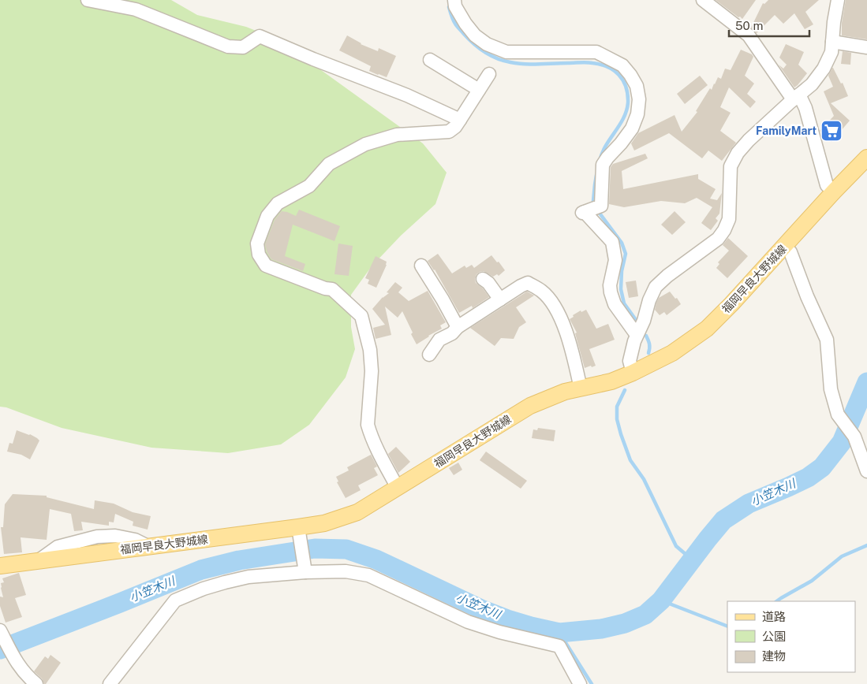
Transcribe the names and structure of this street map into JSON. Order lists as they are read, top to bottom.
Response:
{
  "streets": {
    "main road": ["福岡早良大野城線"]
  },
  "water": ["小笠木川"],
  "places": {
    "supermarket": ["FamilyMart"]
  },
  "legend": ["道路", "公園", "建物"],
  "scale_bar": "50 m"
}
